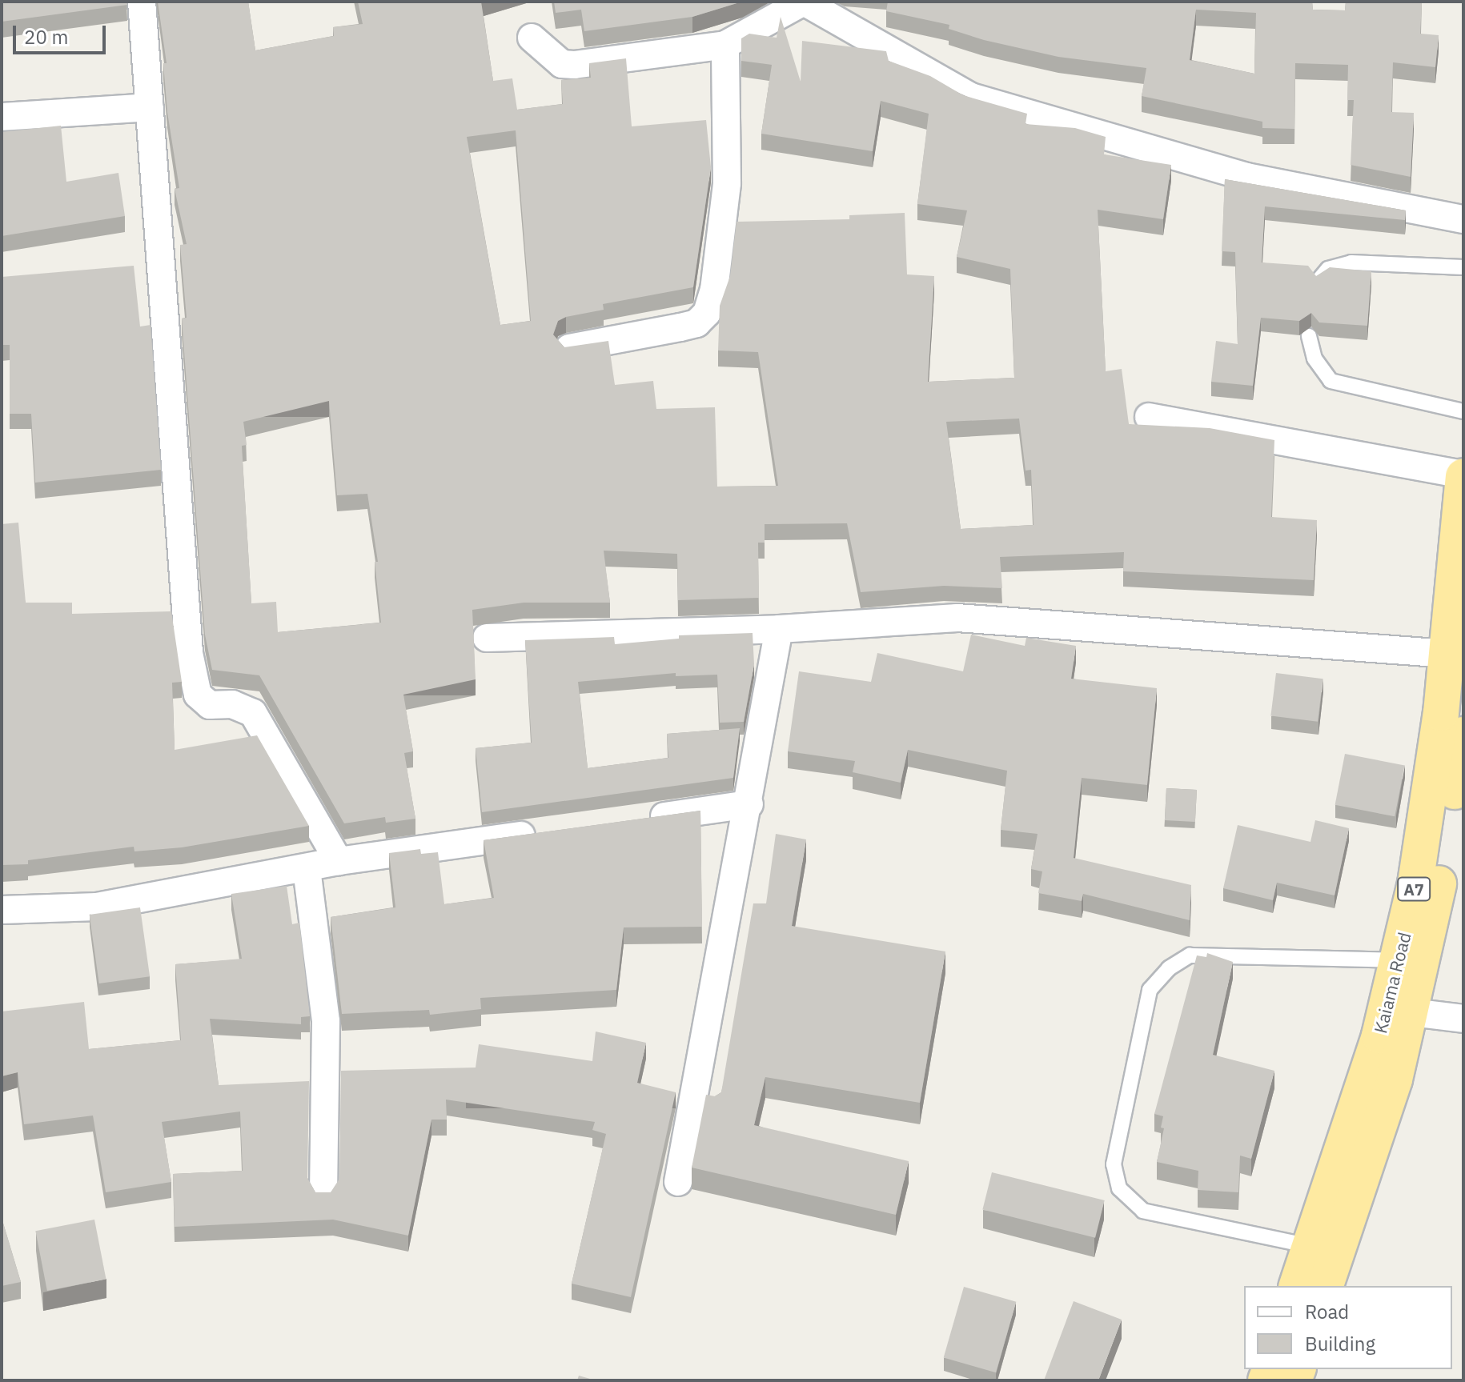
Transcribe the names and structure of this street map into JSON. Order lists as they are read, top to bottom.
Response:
{
  "streets": {
    "highway": ["A7", "Kaiama Road"]
  },
  "legend": ["Road", "Building"],
  "scale_bar": "20 m"
}
